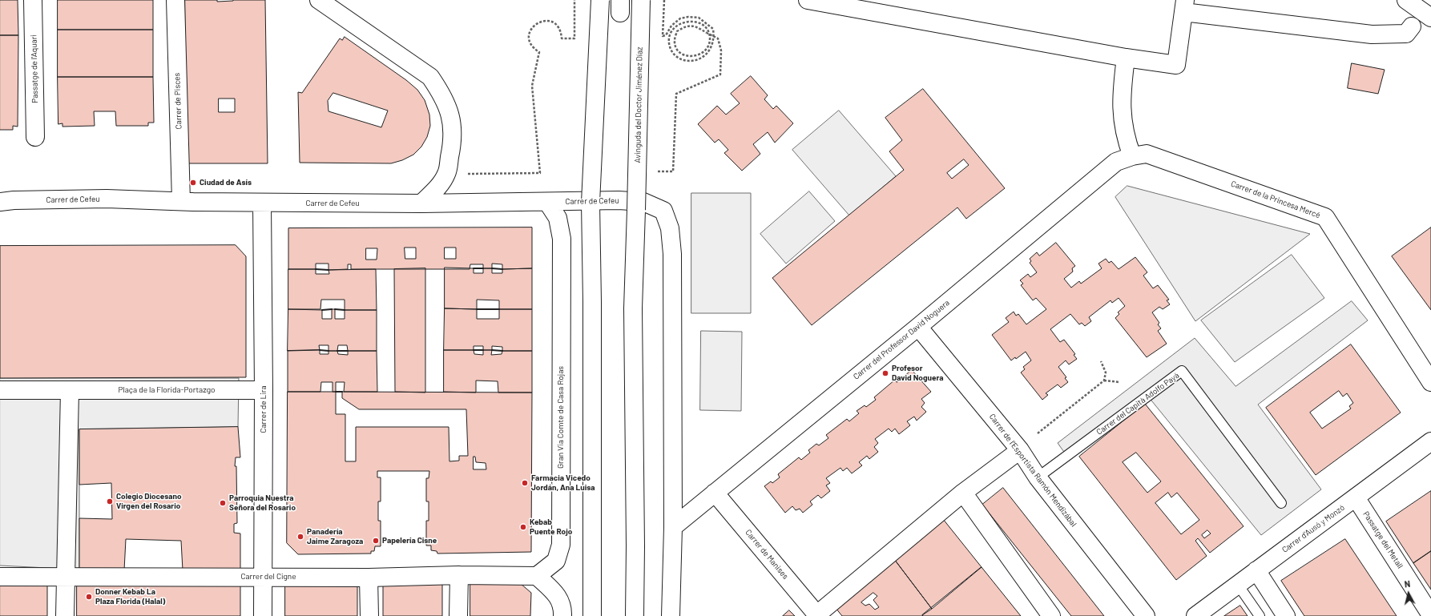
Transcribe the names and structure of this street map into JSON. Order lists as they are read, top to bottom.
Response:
{
  "streets": {
    "street": [
      "Passatge de l'Aquari",
      "Carrer de Pisces",
      "Avinguda del Doctor Jiménez Díaz",
      "Carrer de Cefeu",
      "Carrer de la Princesa Mercé",
      "Carrer del Professor David Noguera",
      "Plaça de la Florida-Portazgo",
      "Carrer de Lira",
      "Gran Via Comte de Casa Rojas",
      "Carrer de l'Esportista Ramón Mendizábal",
      "Carrer d'Ausó y Monzó",
      "Passatge del Metall",
      "Carrer de Manises",
      "Carrer del Cigne"
    ],
    "lane": ["Carrer del Capità Adolfo Payá"]
  },
  "crossings": [
    ["Carrer de Pisces", "Carrer de Cefeu"],
    ["Carrer de Cefeu", "Carrer del Professor David Noguera"],
    ["Carrer de Cefeu", "Carrer de Lira"],
    ["Carrer de Cefeu", "Gran Via Comte de Casa Rojas"],
    ["Carrer de la Princesa Mercé", "Carrer del Professor David Noguera"],
    ["Carrer del Professor David Noguera", "Carrer de l'Esportista Ramón Mendizábal"],
    ["Carrer del Professor David Noguera", "Carrer de Manises"],
    ["Plaça de la Florida-Portazgo", "Carrer de Lira"],
    ["Carrer del Capità Adolfo Payá", "Carrer de l'Esportista Ramón Mendizábal"],
    ["Carrer de Lira", "Carrer del Cigne"],
    ["Gran Via Comte de Casa Rojas", "Carrer del Cigne"],
    ["Carrer d'Ausó y Monzó", "Passatge del Metall"]
  ],
  "places": [
    "Ciudad de Asís",
    "Profesor David Noguera",
    "Farmacia Vicedo Jordán, Ana Luisa",
    "Colegio Diocesano Virgen del Rosario",
    "Parroquia Nuestra Señora del Rosario",
    "Kebab Puente Rojo",
    "Panadería Jaime Zaragoza",
    "Papelería Cisne",
    "Donner Kebab La Plaza Florida (Halal)"
  ],
  "north": "top"
}
